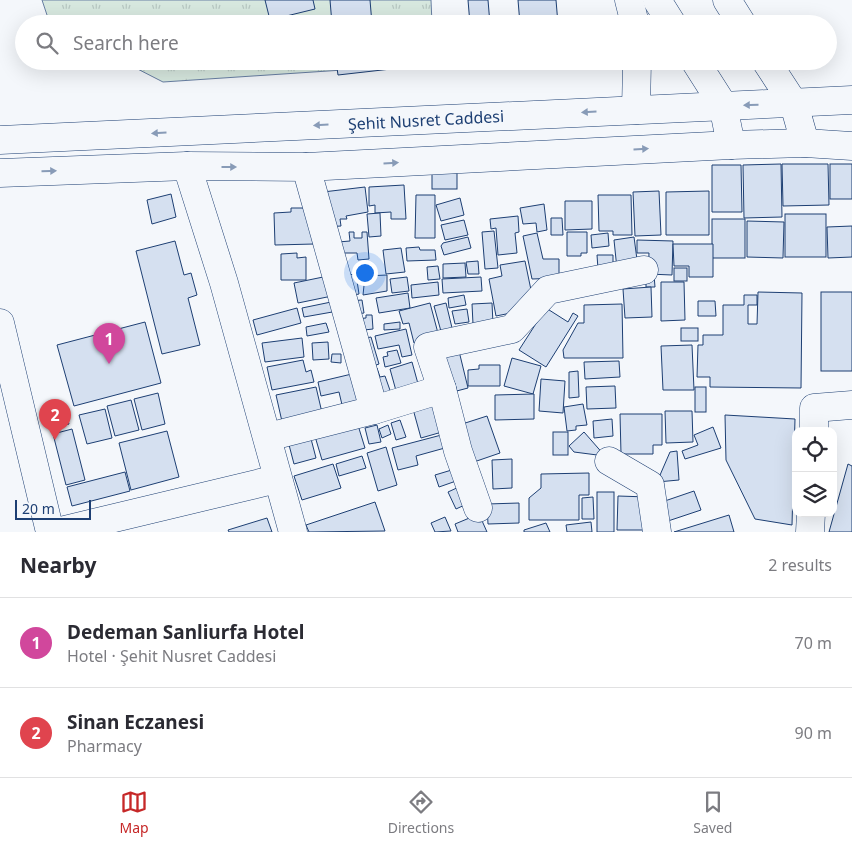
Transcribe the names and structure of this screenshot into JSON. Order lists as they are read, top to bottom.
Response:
{
  "streets": {
    "street": ["Şehit Nusret Caddesi"]
  },
  "scale_bar": "20 m",
  "page": {
    "search": "Search here",
    "pins": ["1", "2"],
    "scale": "20 m",
    "heading": ["Nearby", "2 results"],
    "list": [
      {
        "mark": "1",
        "name": "Dedeman Sanliurfa Hotel",
        "note": "Hotel · Şehit Nusret Caddesi",
        "value": "70 m"
      },
      {
        "mark": "2",
        "name": "Sinan Eczanesi",
        "note": "Pharmacy",
        "value": "90 m"
      }
    ],
    "nav": ["Map", "Directions", "Saved"]
  }
}
